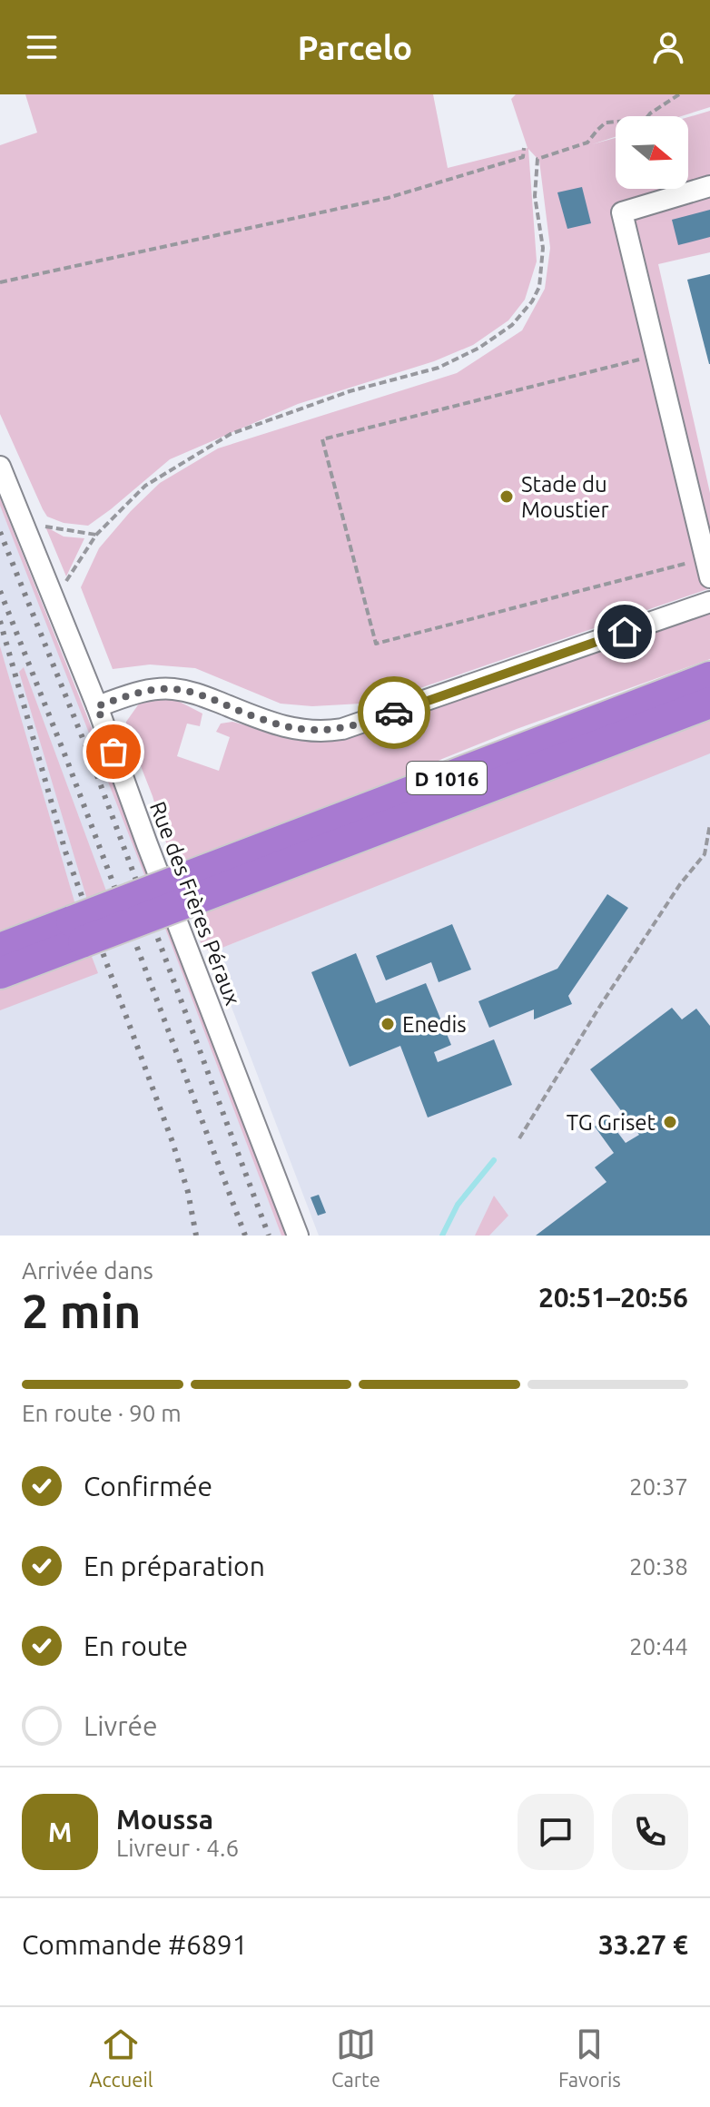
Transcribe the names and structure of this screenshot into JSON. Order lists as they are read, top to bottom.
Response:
{
  "streets": {
    "highway": ["D 1016"],
    "street": ["Rue des Frères Péraux"]
  },
  "places": ["Stade du Moustier", "Enedis", "TG Griset"],
  "north": "right",
  "page": {
    "header": "Parcelo",
    "heading": ["2 min", "Arrivée dans", "20:51–20:56"],
    "panel": [
      "Moussa",
      "Livreur · 4.6",
      "Commande #6891",
      "33.27 €"
    ],
    "bar": "En route · 90 m",
    "list": [
      ["Confirmée", "20:37"],
      ["En préparation", "20:38"],
      ["En route", "20:44"],
      "Livrée"
    ],
    "round": "M",
    "tabs": ["Accueil", "Carte", "Favoris"]
  }
}
